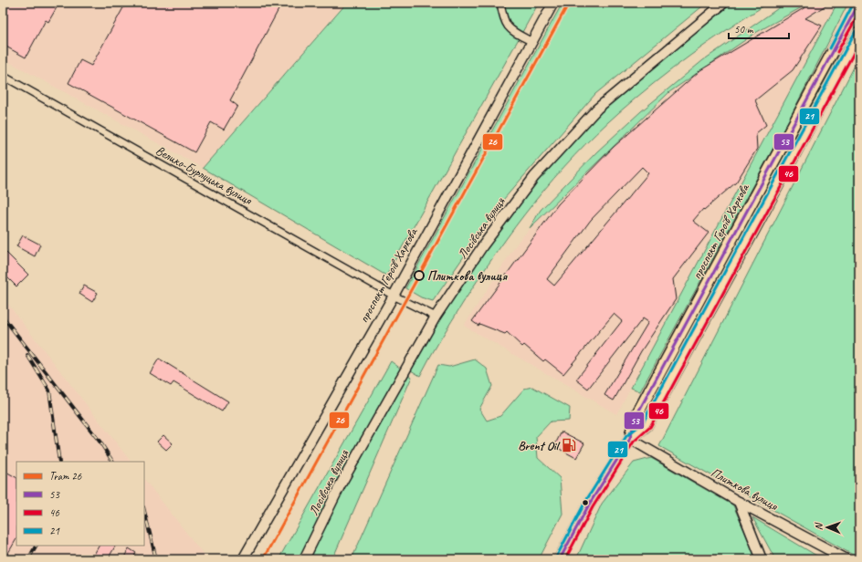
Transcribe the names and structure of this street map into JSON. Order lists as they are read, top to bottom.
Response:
{
  "streets": {
    "main road": ["проспект Героїв Харкова"],
    "street": ["Велико-Бурлуцька вулиця", "Лосівська вулиця", "Плиткова вулиця"]
  },
  "crossings": [
    ["Велико-Бурлуцька вулиця", "проспект Героїв Харкова"],
    ["проспект Героїв Харкова", "Плиткова вулиця"]
  ],
  "places": {
    "other": ["Плиткова вулиця"],
    "fuel station": ["Brent Oil"]
  },
  "lines": [
    "tram line 26",
    "transit line 53",
    "transit line 21",
    "transit line 46"
  ],
  "legend": [
    "Tram 26",
    "53",
    "46",
    "21"
  ],
  "scale_bar": "50 m",
  "north": "left"
}
